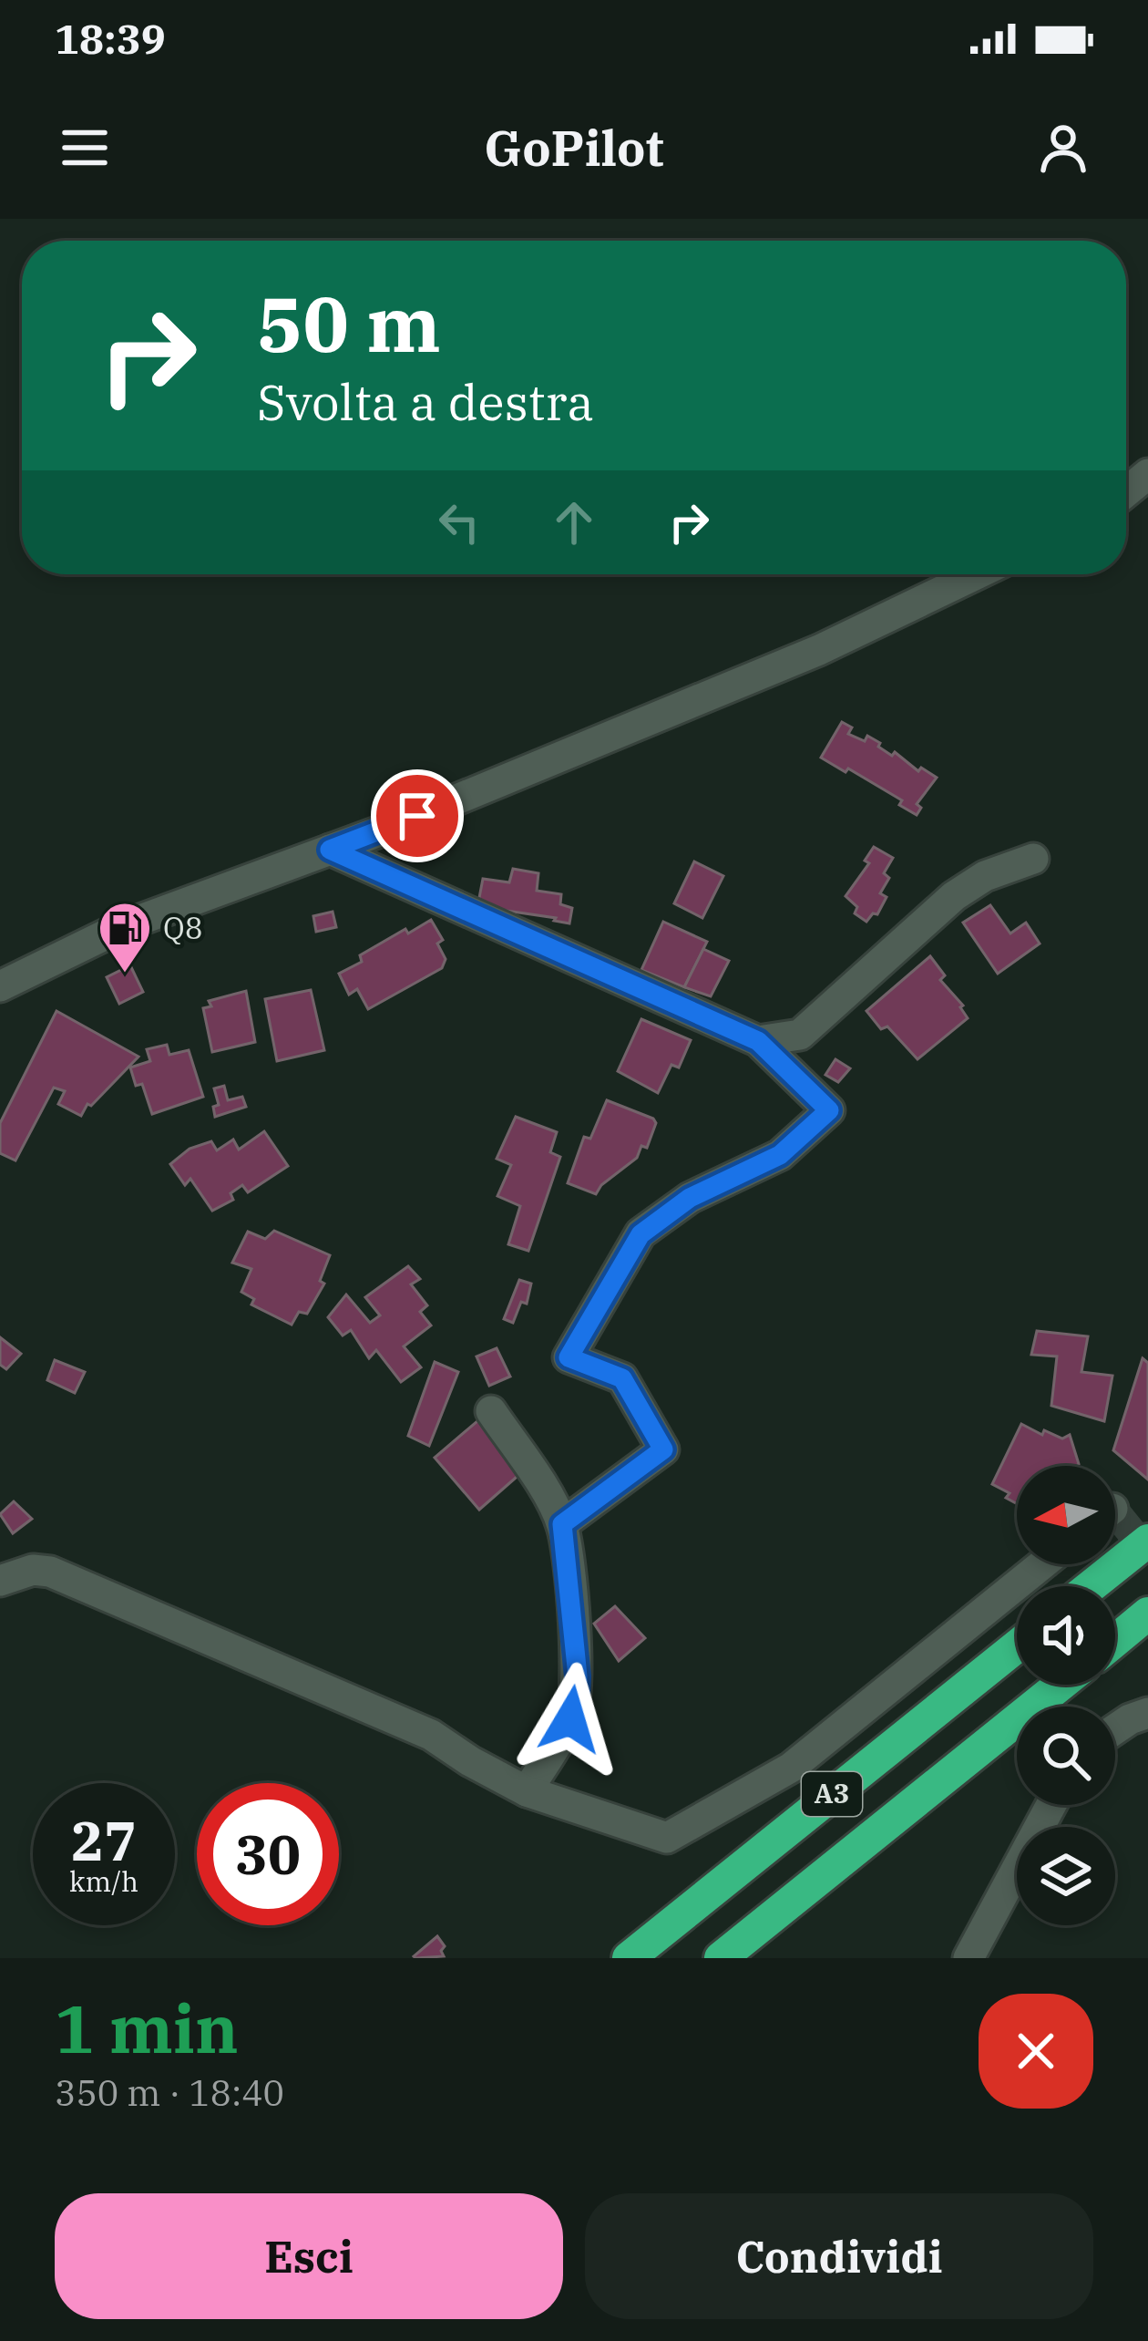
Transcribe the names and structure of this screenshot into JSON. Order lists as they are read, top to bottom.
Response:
{
  "streets": {
    "highway": ["A3"]
  },
  "places": {
    "fuel station": ["Q8"]
  },
  "north": "left",
  "page": {
    "status": "18:39",
    "header": "GoPilot",
    "turn": ["50 m", "Svolta a destra"],
    "speed": "27 km/h",
    "limit": "30",
    "heading": ["1 min", "350 m · 18:40"],
    "buttons": ["Esci", "Condividi"]
  }
}
